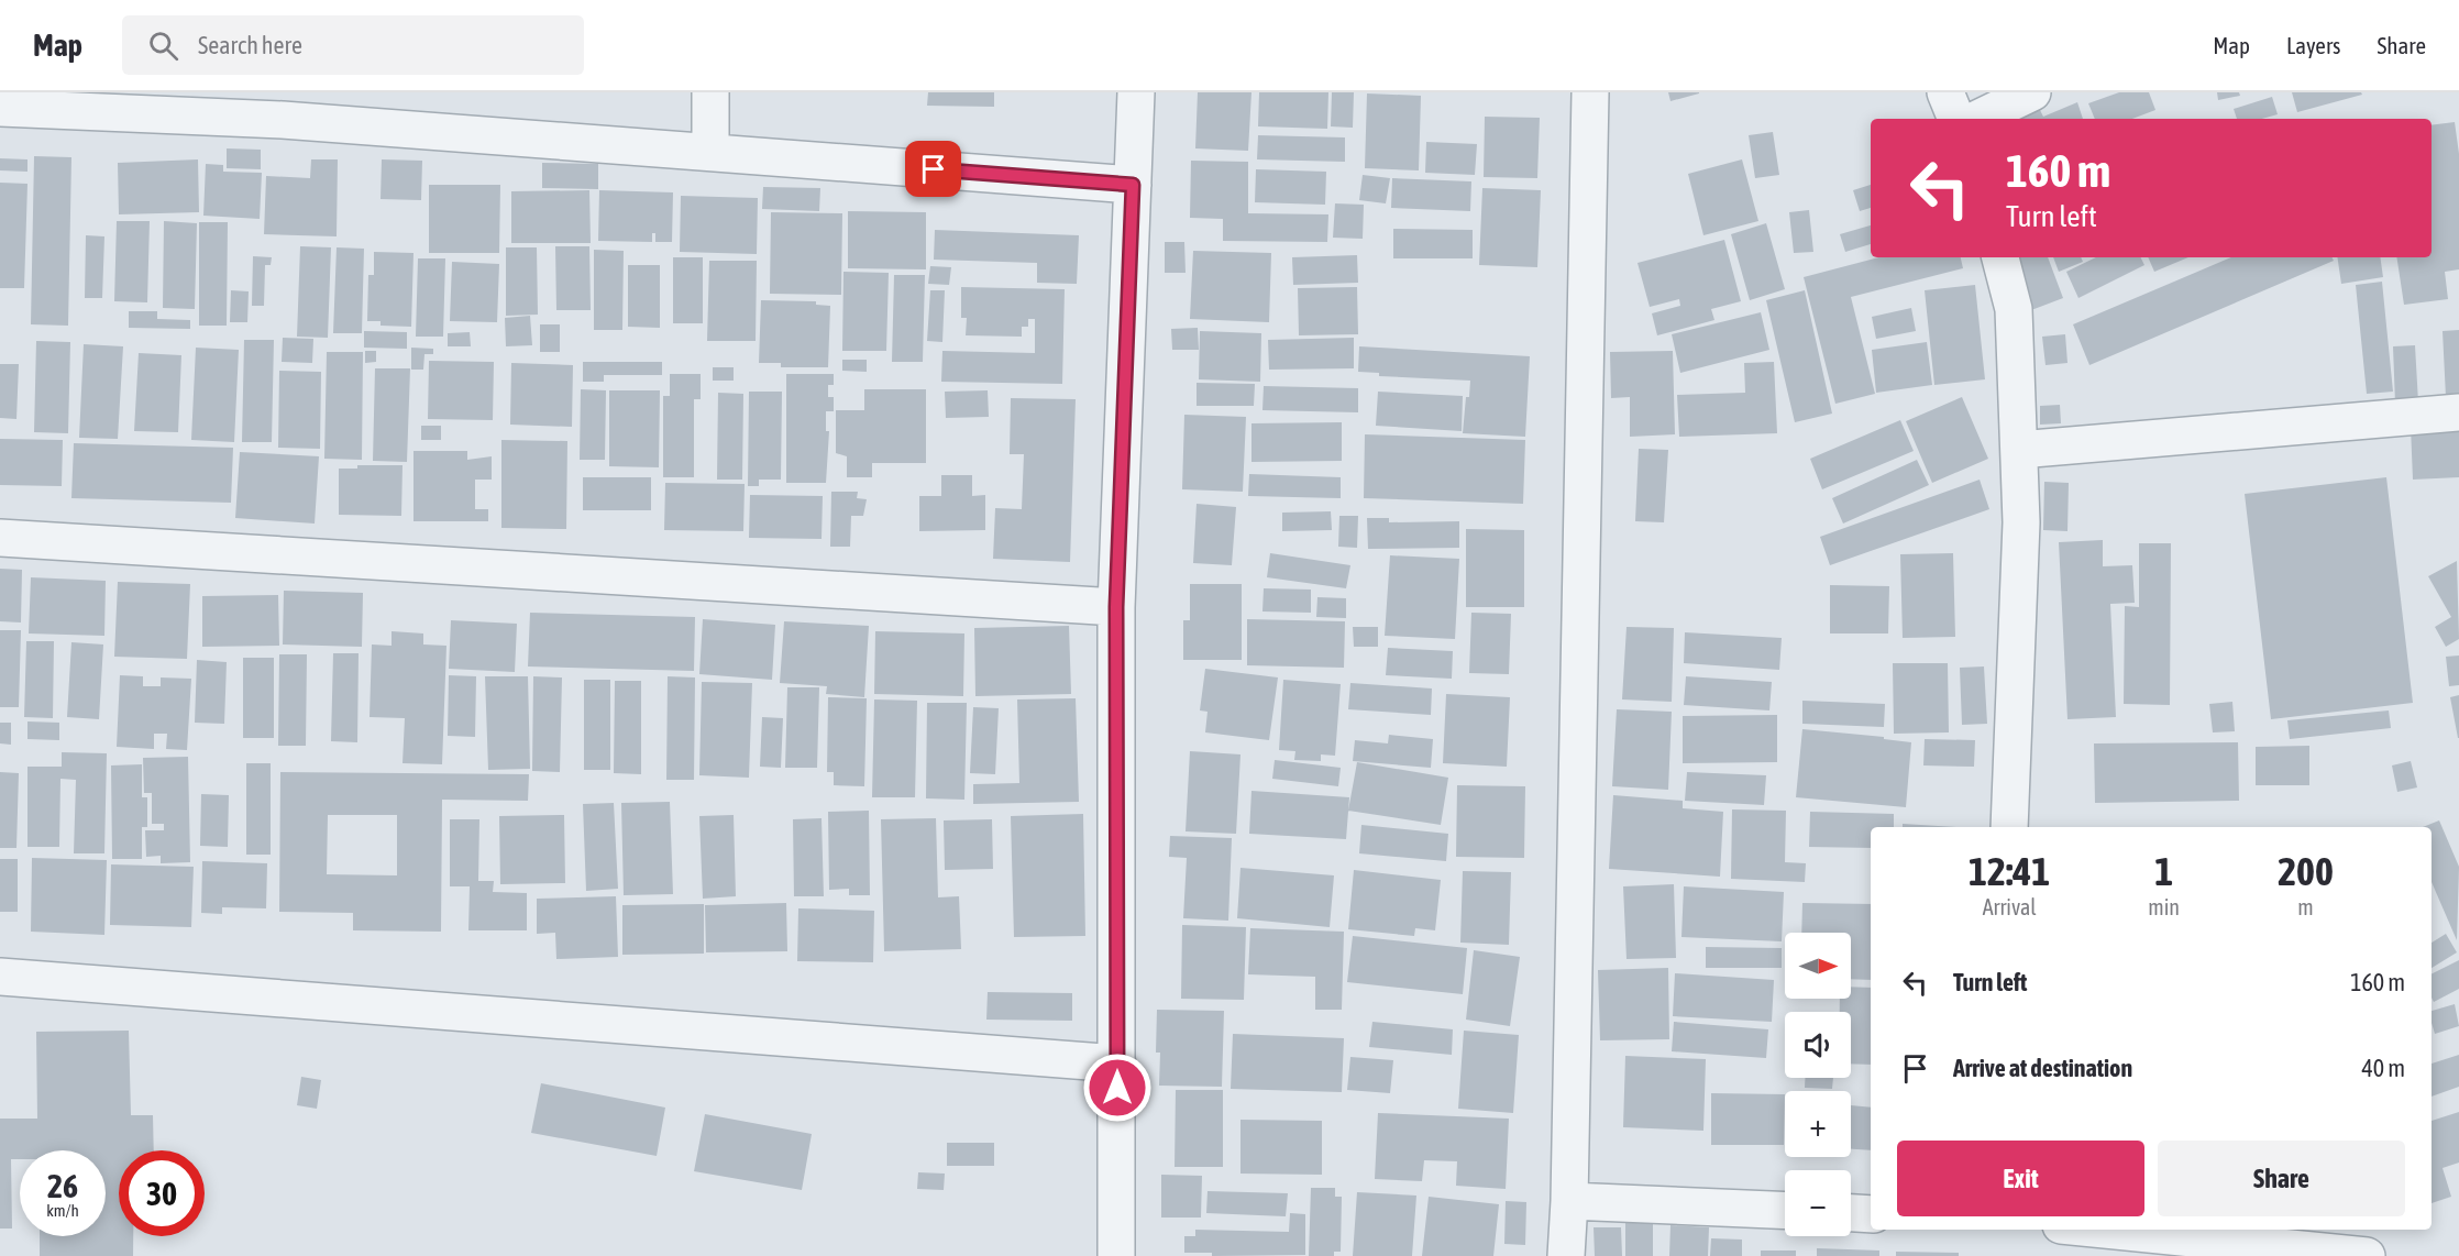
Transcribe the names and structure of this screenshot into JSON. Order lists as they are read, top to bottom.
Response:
{
  "north": "right",
  "page": {
    "header": "Map",
    "search": "Search here",
    "nav": ["Map", "Layers", "Share"],
    "turn": ["160 m", "Turn left"],
    "eta": [
      "12:41",
      "Arrival",
      "1",
      "min",
      "200",
      "m"
    ],
    "map_buttons": ["+", "−"],
    "list": [
      {
        "name": "Turn left",
        "value": "160 m"
      },
      {
        "name": "Arrive at destination",
        "value": "40 m"
      }
    ],
    "buttons": ["Exit", "Share"],
    "speed": "26 km/h",
    "limit": "30"
  }
}
